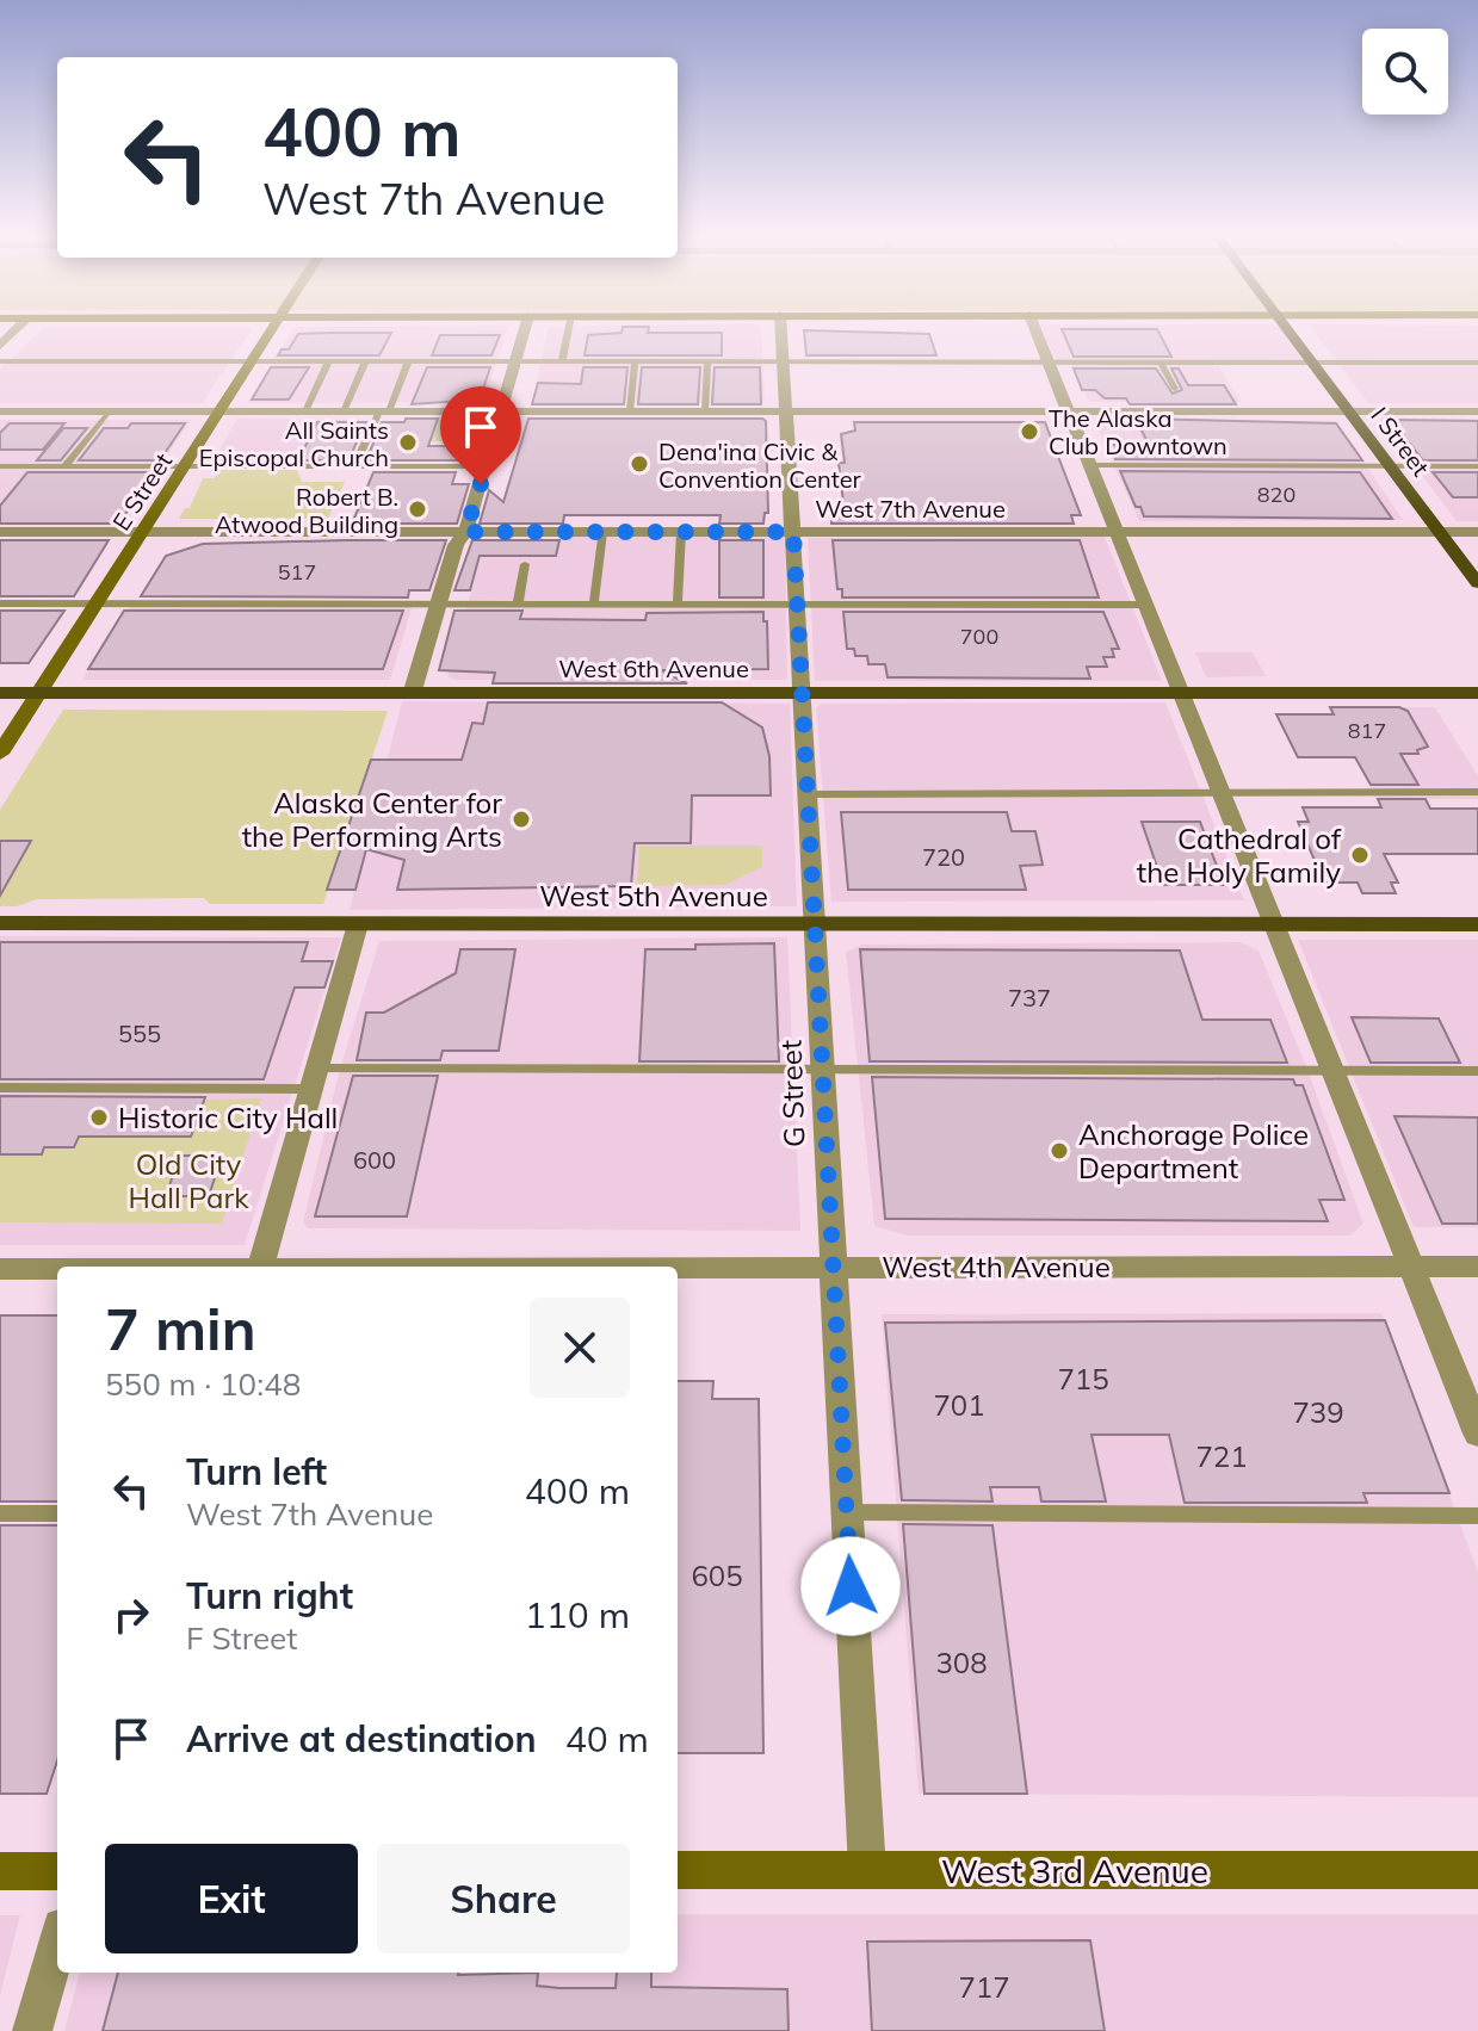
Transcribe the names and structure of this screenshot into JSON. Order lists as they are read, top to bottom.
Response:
{
  "streets": {
    "main road": ["I Street", "West 6th Avenue", "West 5th Avenue"],
    "street": [
      "E Street",
      "West 7th Avenue",
      "G Street",
      "West 4th Avenue",
      "West 3rd Avenue"
    ]
  },
  "crossings": [
    ["I Street", "West 7th Avenue"],
    ["E Street", "West 7th Avenue"],
    ["E Street", "West 6th Avenue"],
    ["West 7th Avenue", "G Street"],
    ["West 6th Avenue", "G Street"],
    ["West 5th Avenue", "G Street"],
    ["G Street", "West 4th Avenue"],
    ["G Street", "West 3rd Avenue"]
  ],
  "parks": ["Old City Hall Park"],
  "places": [
    "The Alaska Club Downtown",
    "All Saints Episcopal Church",
    "Dena'ina Civic & Convention Center",
    "Robert B. Atwood Building",
    "Alaska Center for the Performing Arts",
    "Cathedral of the Holy Family",
    "Historic City Hall",
    "Anchorage Police Department"
  ],
  "house_numbers": [
    "820",
    "517",
    "700",
    "817",
    "720",
    "737",
    "555",
    "600",
    "715",
    "701",
    "739",
    "721",
    "605",
    "308",
    "717"
  ],
  "page": {
    "turn": ["400 m", "West 7th Avenue"],
    "heading": ["7 min", "550 m · 10:48"],
    "list": [
      {
        "name": "Turn left",
        "note": "West 7th Avenue",
        "value": "400 m"
      },
      {
        "name": "Turn right",
        "note": "F Street",
        "value": "110 m"
      },
      {
        "name": "Arrive at destination",
        "value": "40 m"
      }
    ],
    "buttons": ["Exit", "Share"]
  }
}
